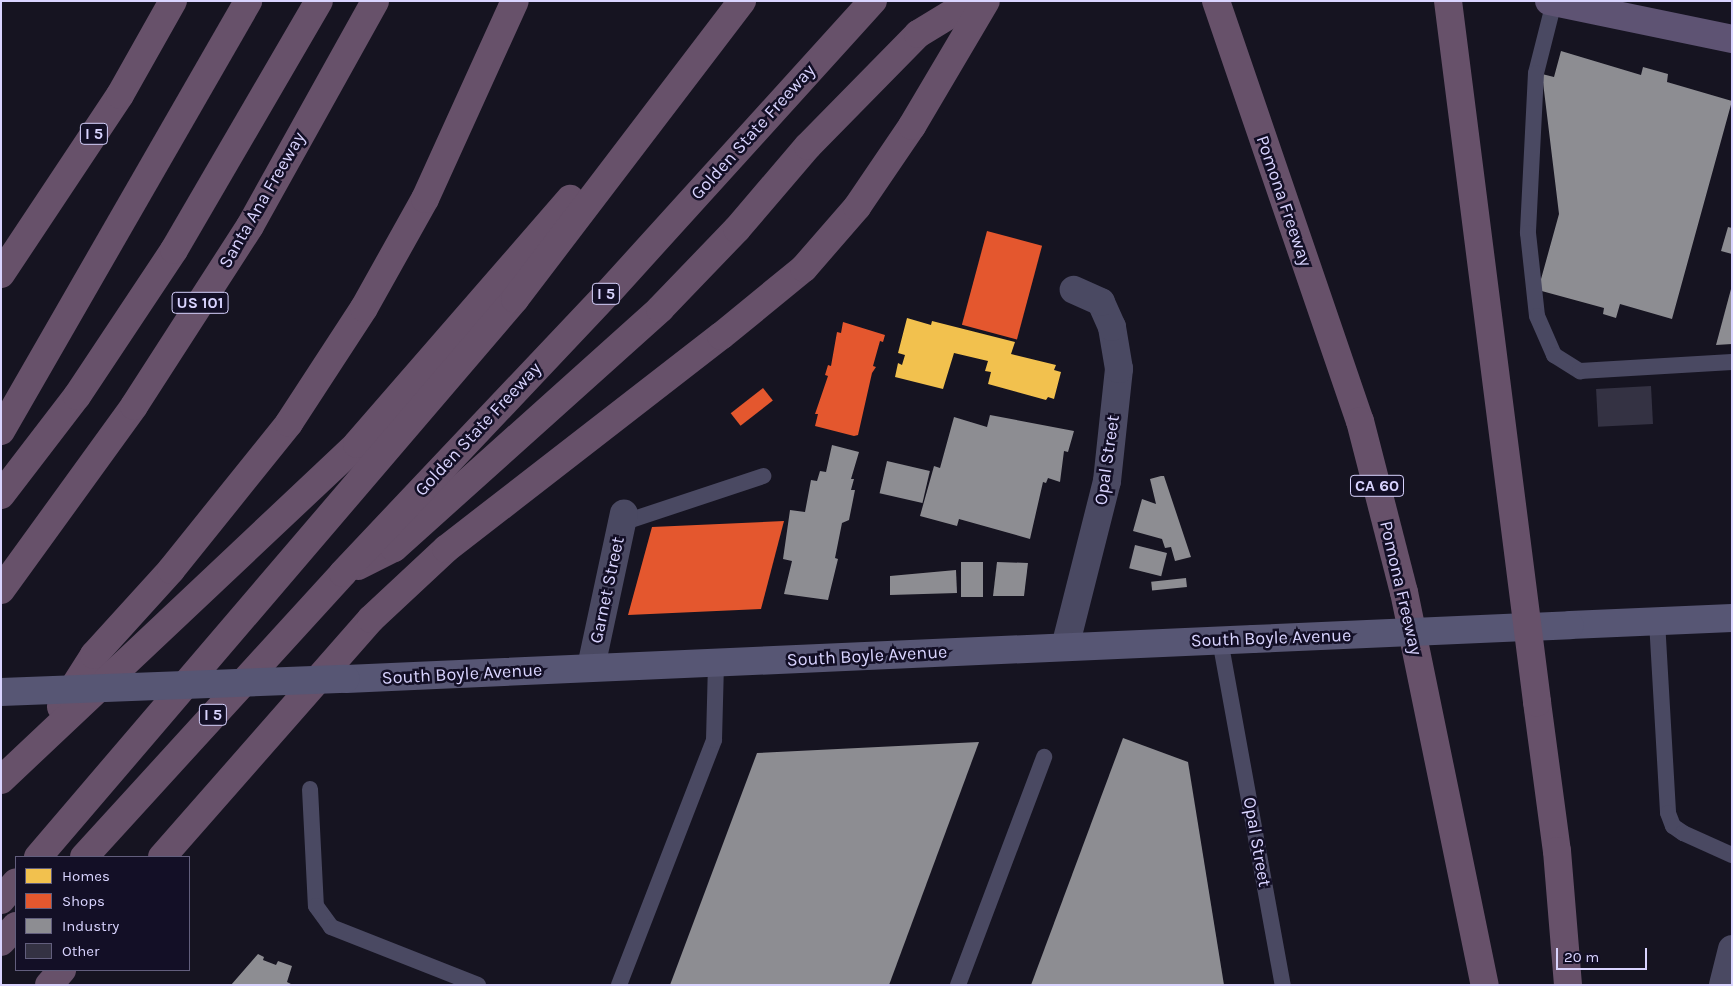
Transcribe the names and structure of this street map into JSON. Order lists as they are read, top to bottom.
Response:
{
  "streets": {
    "highway": [
      "Golden State Freeway",
      "I 5",
      "Santa Ana Freeway",
      "Pomona Freeway",
      "US 101",
      "CA 60"
    ],
    "main road": ["South Boyle Avenue"],
    "street": ["Opal Street", "Garnet Street"]
  },
  "crossings": [
    ["Opal Street", "South Boyle Avenue"],
    ["Garnet Street", "South Boyle Avenue"]
  ],
  "legend": [
    "Homes",
    "Shops",
    "Industry",
    "Other"
  ],
  "scale_bar": "20 m"
}
